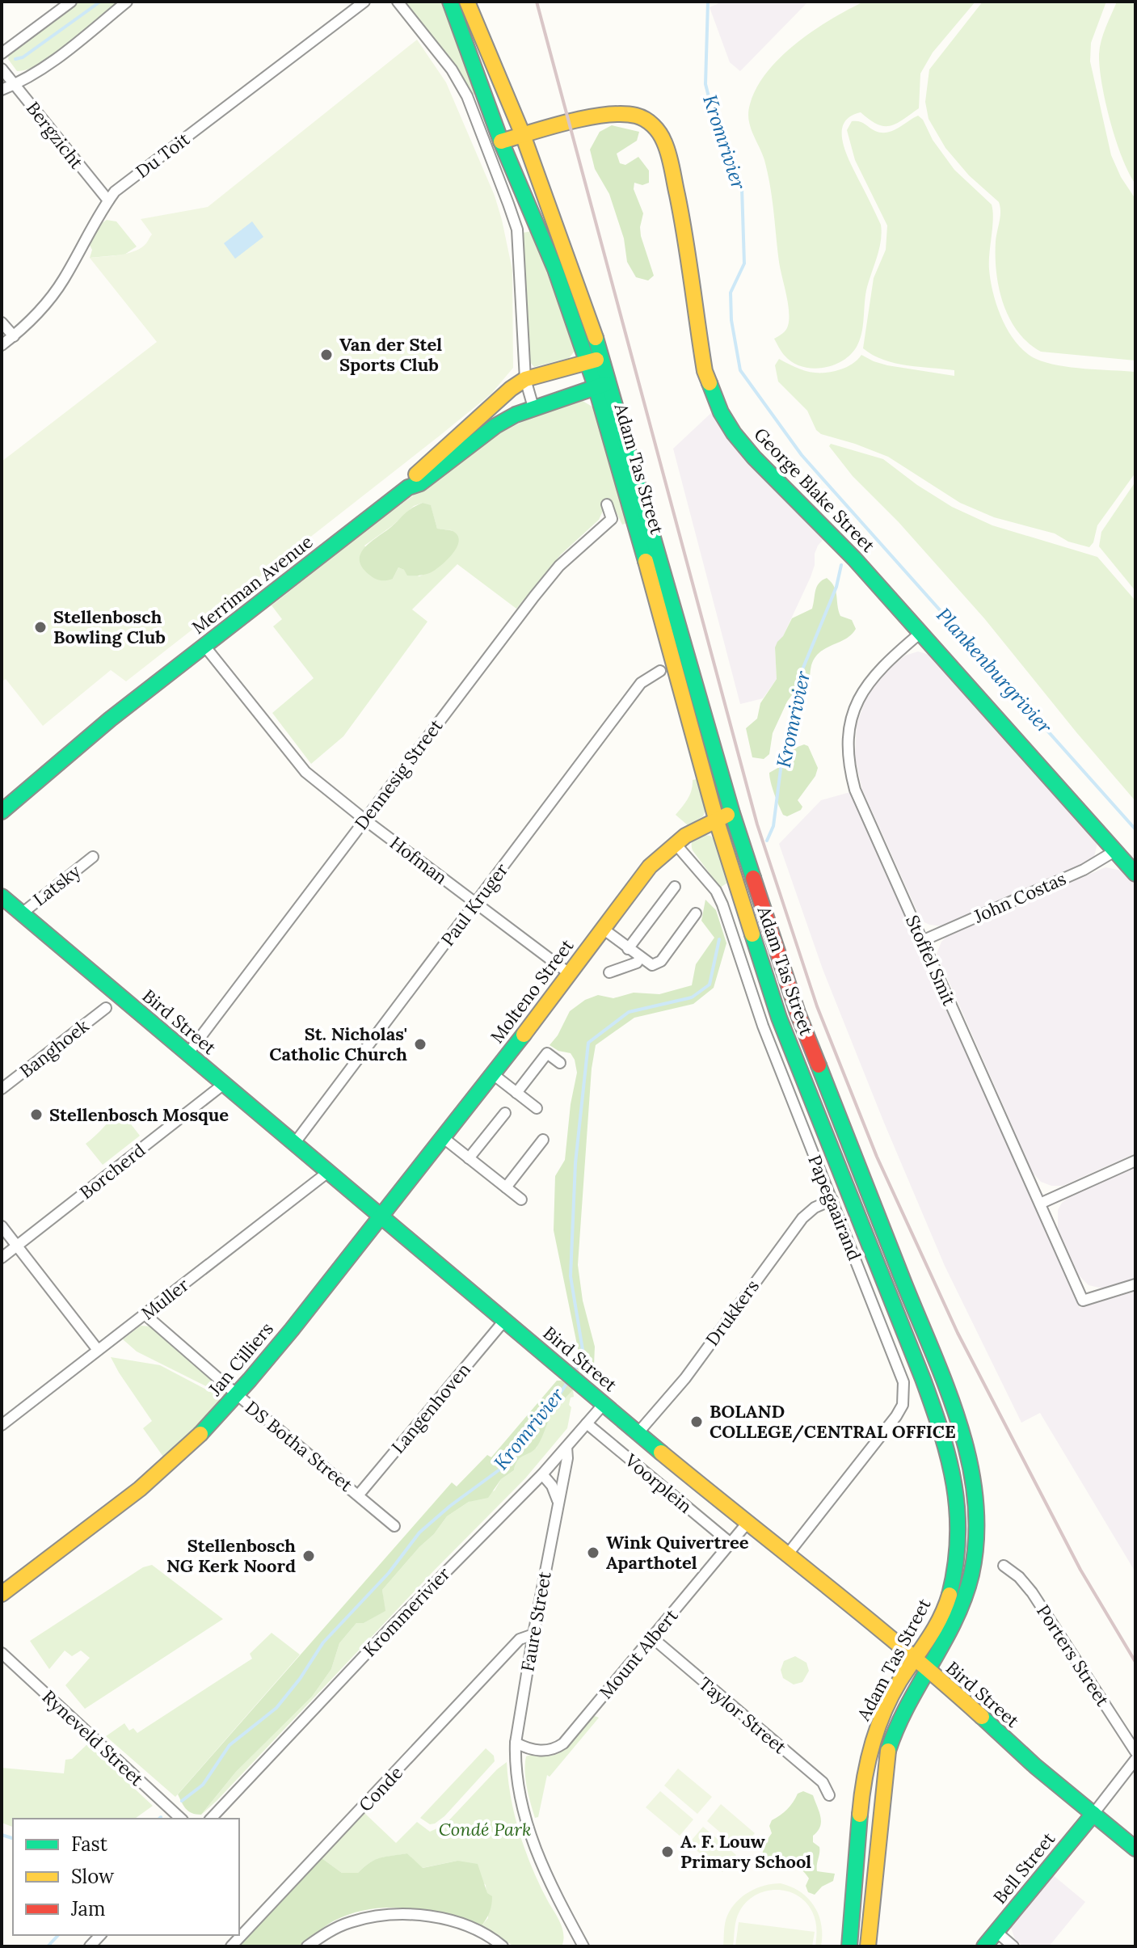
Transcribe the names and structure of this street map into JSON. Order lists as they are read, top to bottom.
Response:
{
  "streets": {
    "street": [
      "Bergzicht",
      "Du Toit",
      "Adam Tas Street",
      "George Blake Street",
      "Merriman Avenue",
      "Dennesig Street",
      "Hofman",
      "Latsky",
      "John Costas",
      "Paul Kruger",
      "Stoffel Smit",
      "Molteno Street",
      "Bird Street",
      "Banghoek",
      "Borcherd",
      "Papegaairand",
      "Muller",
      "Drukkers",
      "Jan Cilliers",
      "Langenhoven",
      "DS Botha Street",
      "Voorplein",
      "Krommerivier",
      "Faure Street",
      "Mount Albert",
      "Porters Street",
      "Taylor Street",
      "Ryneveld Street",
      "Conde",
      "Bell Street"
    ]
  },
  "crossings": [
    ["Bergzicht", "Du Toit"],
    ["Adam Tas Street", "George Blake Street"],
    ["Adam Tas Street", "Merriman Avenue"],
    ["Adam Tas Street", "Molteno Street"],
    ["Adam Tas Street", "Bird Street"],
    ["George Blake Street", "John Costas"],
    ["George Blake Street", "Stoffel Smit"],
    ["Merriman Avenue", "Hofman"],
    ["Dennesig Street", "Hofman"],
    ["Dennesig Street", "Bird Street"],
    ["Hofman", "Paul Kruger"],
    ["Hofman", "Molteno Street"],
    ["Latsky", "Bird Street"],
    ["John Costas", "Stoffel Smit"],
    ["Paul Kruger", "Bird Street"],
    ["Molteno Street", "Bird Street"],
    ["Molteno Street", "Papegaairand"],
    ["Molteno Street", "Jan Cilliers"],
    ["Bird Street", "Borcherd"],
    ["Bird Street", "Papegaairand"],
    ["Bird Street", "Muller"],
    ["Bird Street", "Drukkers"],
    ["Bird Street", "Jan Cilliers"],
    ["Bird Street", "Langenhoven"],
    ["Bird Street", "Krommerivier"],
    ["Bird Street", "Mount Albert"],
    ["Bird Street", "Bell Street"],
    ["Papegaairand", "Drukkers"],
    ["Muller", "DS Botha Street"],
    ["Jan Cilliers", "DS Botha Street"],
    ["Langenhoven", "DS Botha Street"],
    ["Voorplein", "Krommerivier"],
    ["Voorplein", "Mount Albert"],
    ["Krommerivier", "Faure Street"],
    ["Faure Street", "Mount Albert"],
    ["Faure Street", "Conde"],
    ["Mount Albert", "Taylor Street"]
  ],
  "water": ["Kromrivier", "Plankenburgrivier"],
  "parks": ["Condé Park"],
  "places": [
    "Van der Stel Sports Club",
    "Stellenbosch Bowling Club",
    "St. Nicholas' Catholic Church",
    "Stellenbosch Mosque",
    "BOLAND COLLEGE/CENTRAL OFFICE",
    "Wink Quivertree Aparthotel",
    "Stellenbosch NG Kerk Noord",
    "A. F. Louw Primary School"
  ],
  "legend": ["Fast", "Slow", "Jam"]
}
